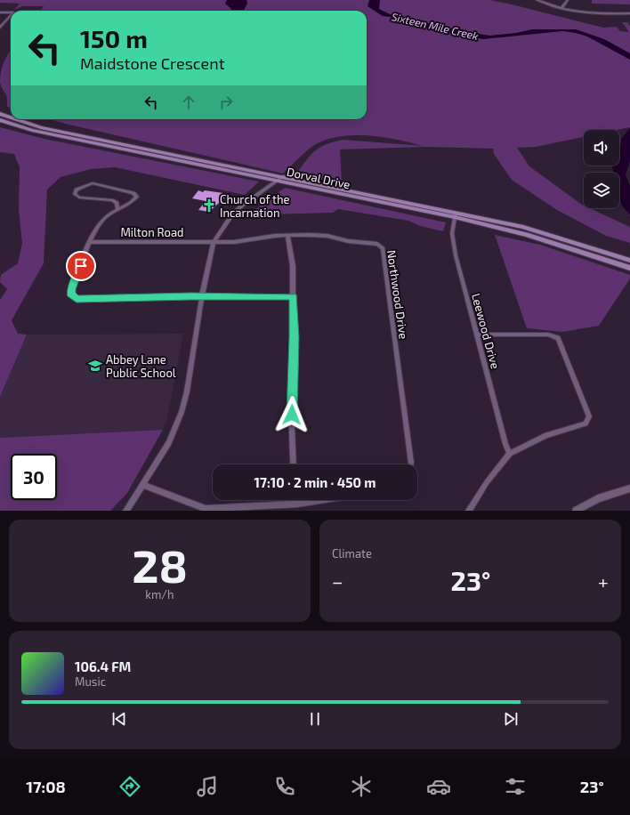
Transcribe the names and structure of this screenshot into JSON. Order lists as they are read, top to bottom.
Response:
{
  "streets": {
    "main road": ["Dorval Drive"],
    "street": ["Milton Road", "Northwood Drive", "Leewood Drive"]
  },
  "crossings": [
    ["Dorval Drive", "Leewood Drive"],
    ["Milton Road", "Northwood Drive"]
  ],
  "water": ["Sixteen Mile Creek"],
  "places": {
    "church": ["Church of the Incarnation"],
    "school or university": ["Abbey Lane Public School"]
  },
  "page": {
    "turn": ["150 m", "Maidstone Crescent"],
    "limit": "30",
    "trip": "17:10 · 2 min · 450 m",
    "tile": [
      ["28", "km/h"],
      "Climate"
    ],
    "heat": ["−", "23°", "+"],
    "song": ["106.4 FM", "Music"],
    "tabs": ["17:08", "23°"]
  }
}
